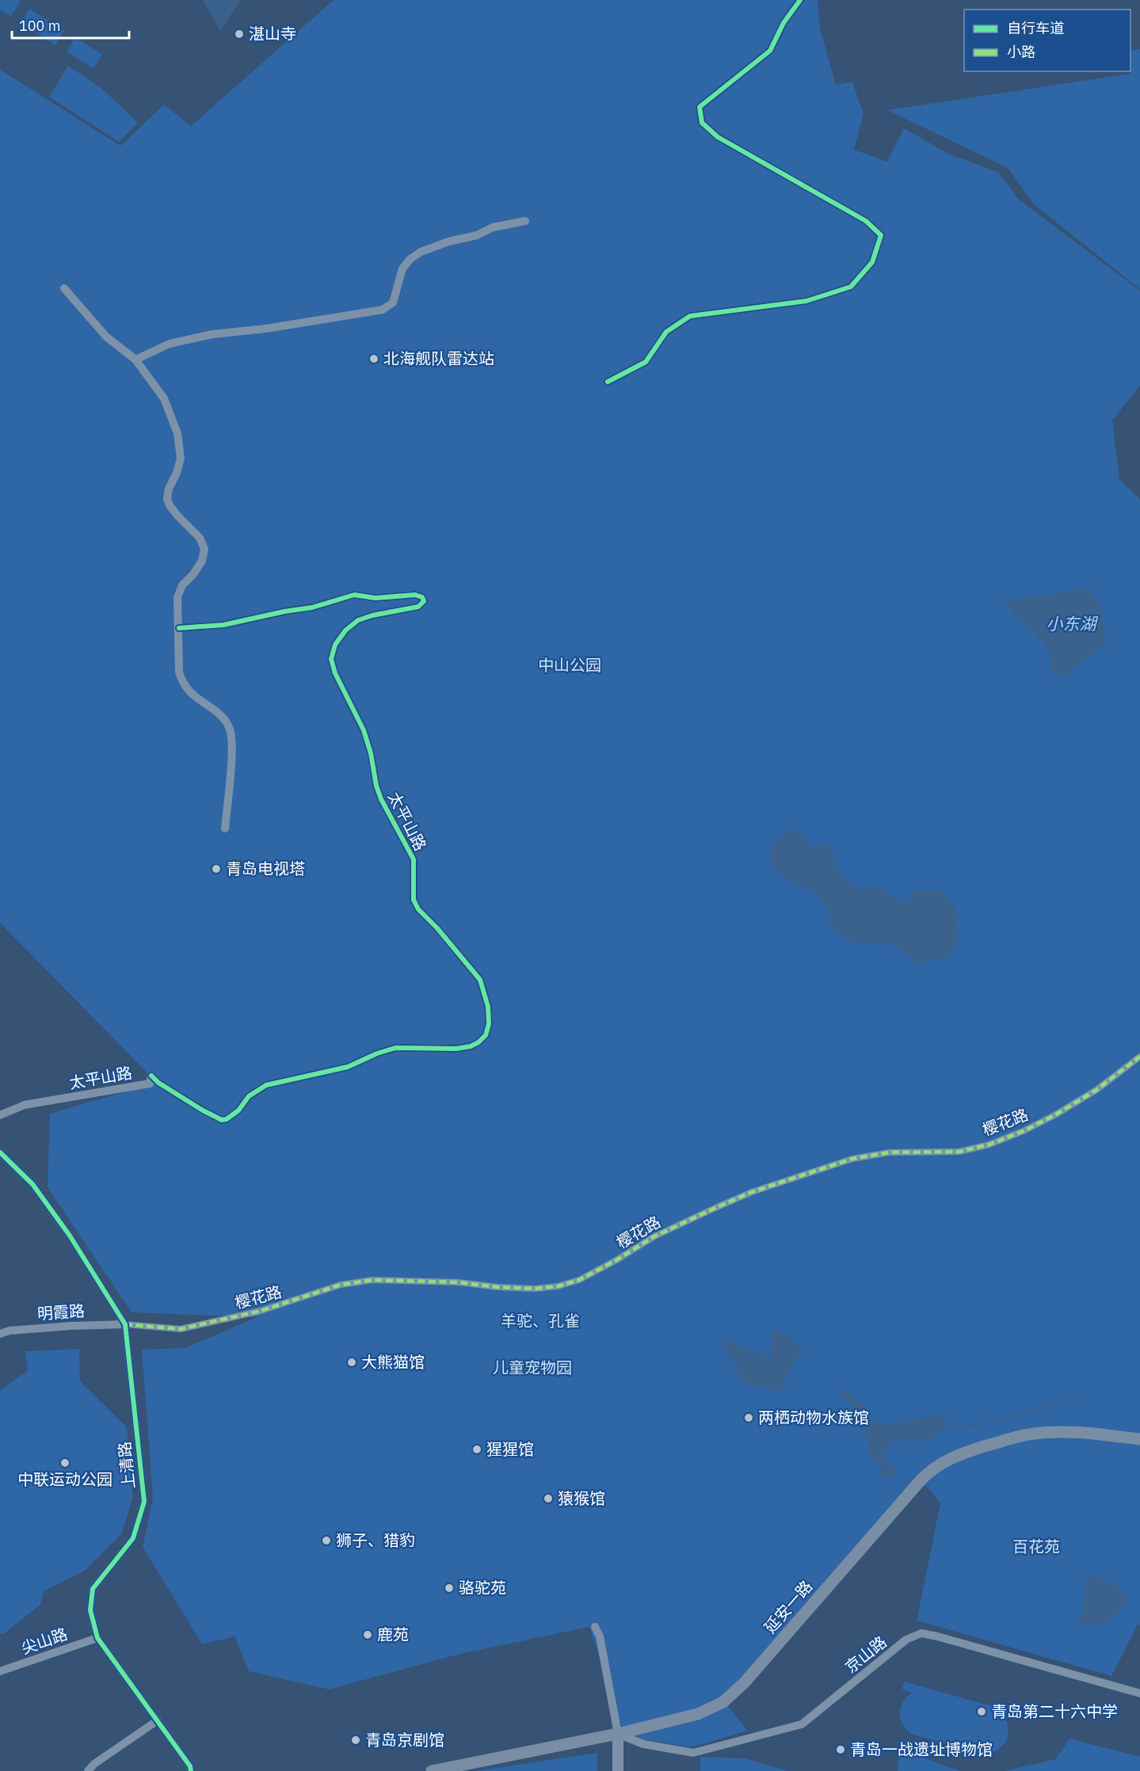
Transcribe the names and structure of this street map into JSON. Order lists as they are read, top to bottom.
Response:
{
  "streets": {
    "main road": ["延安一路"],
    "street": [
      "太平山路",
      "樱花路",
      "明霞路",
      "上清路",
      "尖山路",
      "京山路"
    ]
  },
  "crossings": [
    ["樱花路", "明霞路"],
    ["樱花路", "上清路"],
    ["明霞路", "上清路"],
    ["上清路", "尖山路"],
    ["延安一路", "京山路"]
  ],
  "water": ["小东湖"],
  "parks": [
    "中山公园",
    "羊驼、孔雀",
    "儿童宠物园",
    "百花苑"
  ],
  "places": [
    "湛山寺",
    "北海舰队雷达站",
    "青岛电视塔",
    "大熊猫馆",
    "两栖动物水族馆",
    "猩猩馆",
    "中联运动公园",
    "猿猴馆",
    "狮子、猎豹",
    "骆驼苑",
    "鹿苑",
    "青岛第二十六中学",
    "青岛京剧馆",
    "青岛一战遗址博物馆"
  ],
  "legend": ["自行车道", "小路"],
  "scale_bar": "100 m"
}
